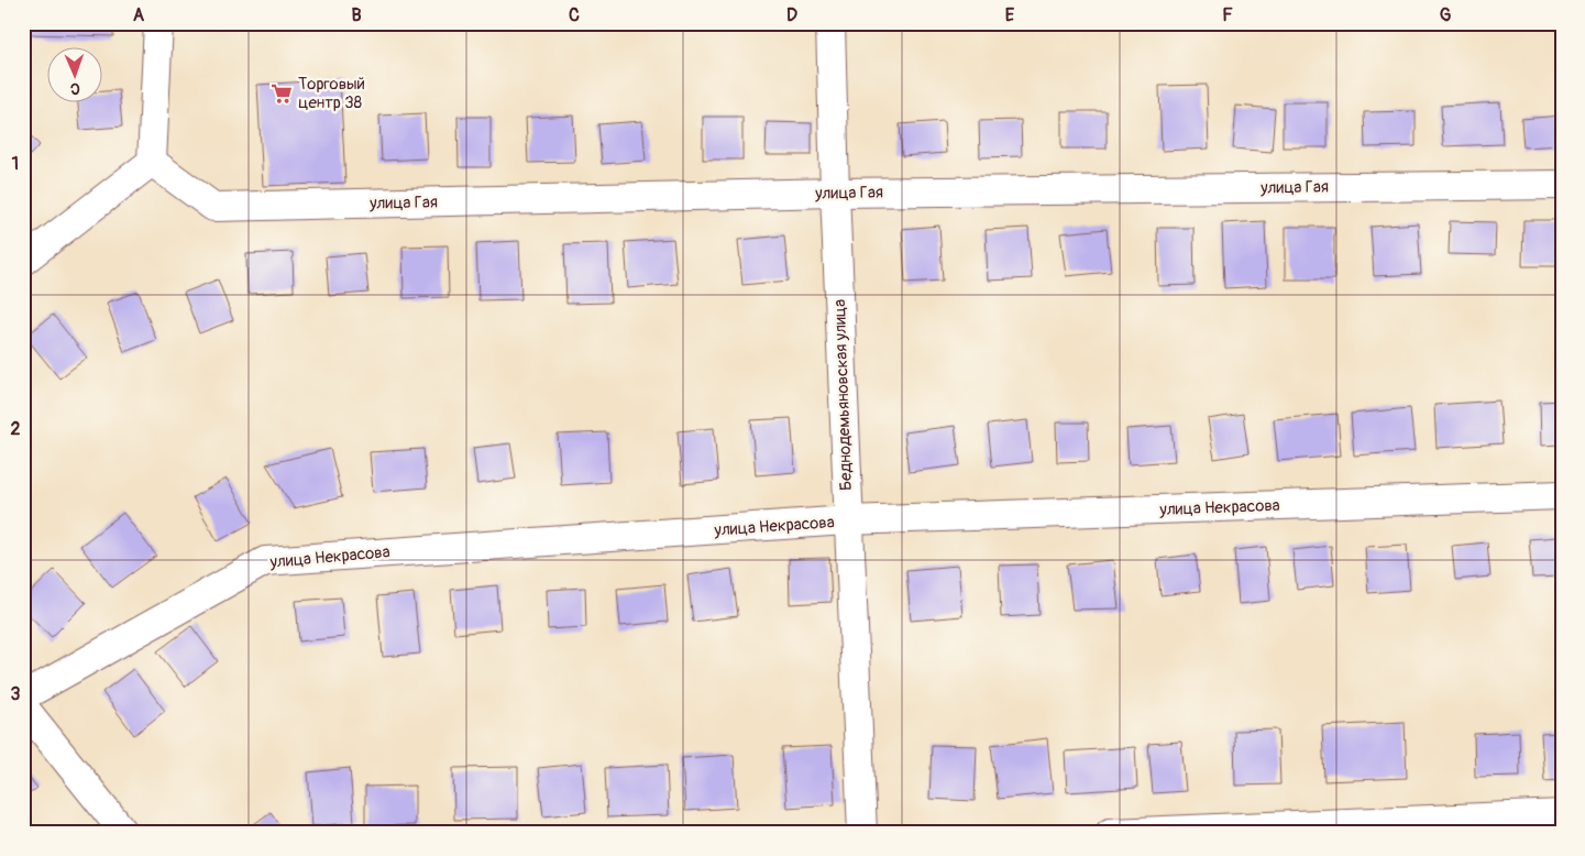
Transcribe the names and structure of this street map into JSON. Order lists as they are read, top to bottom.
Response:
{
  "streets": {
    "street": ["улица Гая", "Беднодемьяновская улица", "улица Некрасова"]
  },
  "crossings": [
    ["улица Гая", "Беднодемьяновская улица"],
    ["Беднодемьяновская улица", "улица Некрасова"]
  ],
  "places": {
    "supermarket": ["Торговый центр 38"]
  },
  "north": "bottom",
  "grid": {
    "columns": [
      "A",
      "B",
      "C",
      "D",
      "E",
      "F",
      "G"
    ],
    "rows": ["1", "2", "3"]
  }
}
